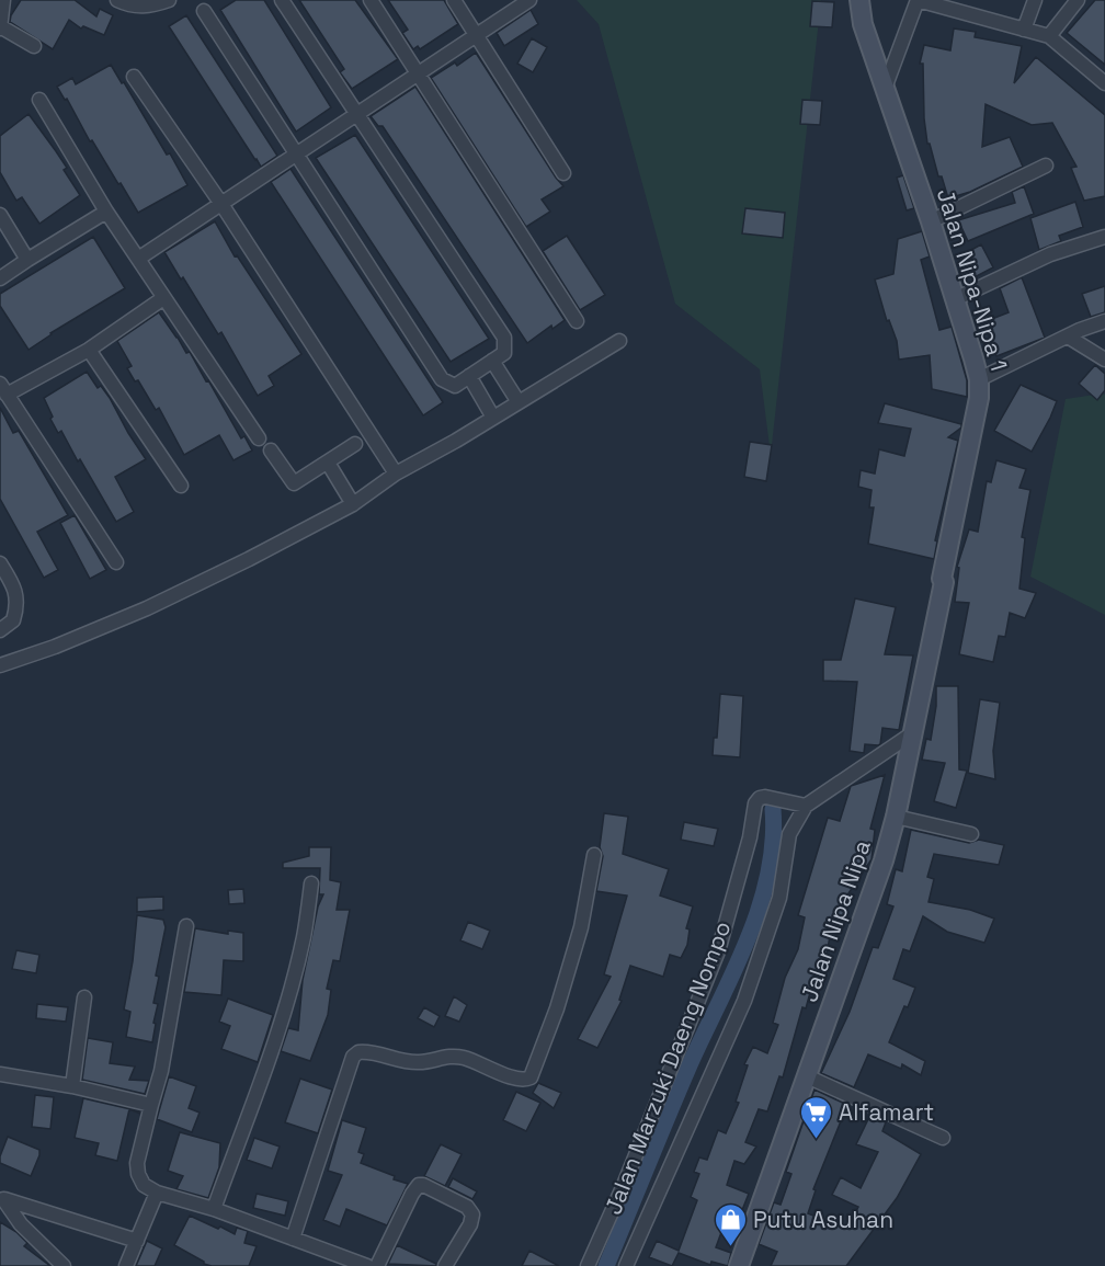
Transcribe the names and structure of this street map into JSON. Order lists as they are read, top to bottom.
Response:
{
  "streets": {
    "street": ["Jalan Nipa-Nipa 1", "Jalan Nipa Nipa", "Jalan Marzuki Daeng Nompo"]
  },
  "crossings": [
    ["Jalan Nipa-Nipa 1", "Jalan Nipa Nipa"]
  ],
  "places": {
    "supermarket": ["Alfamart"],
    "shop": ["Putu Asuhan"]
  }
}
